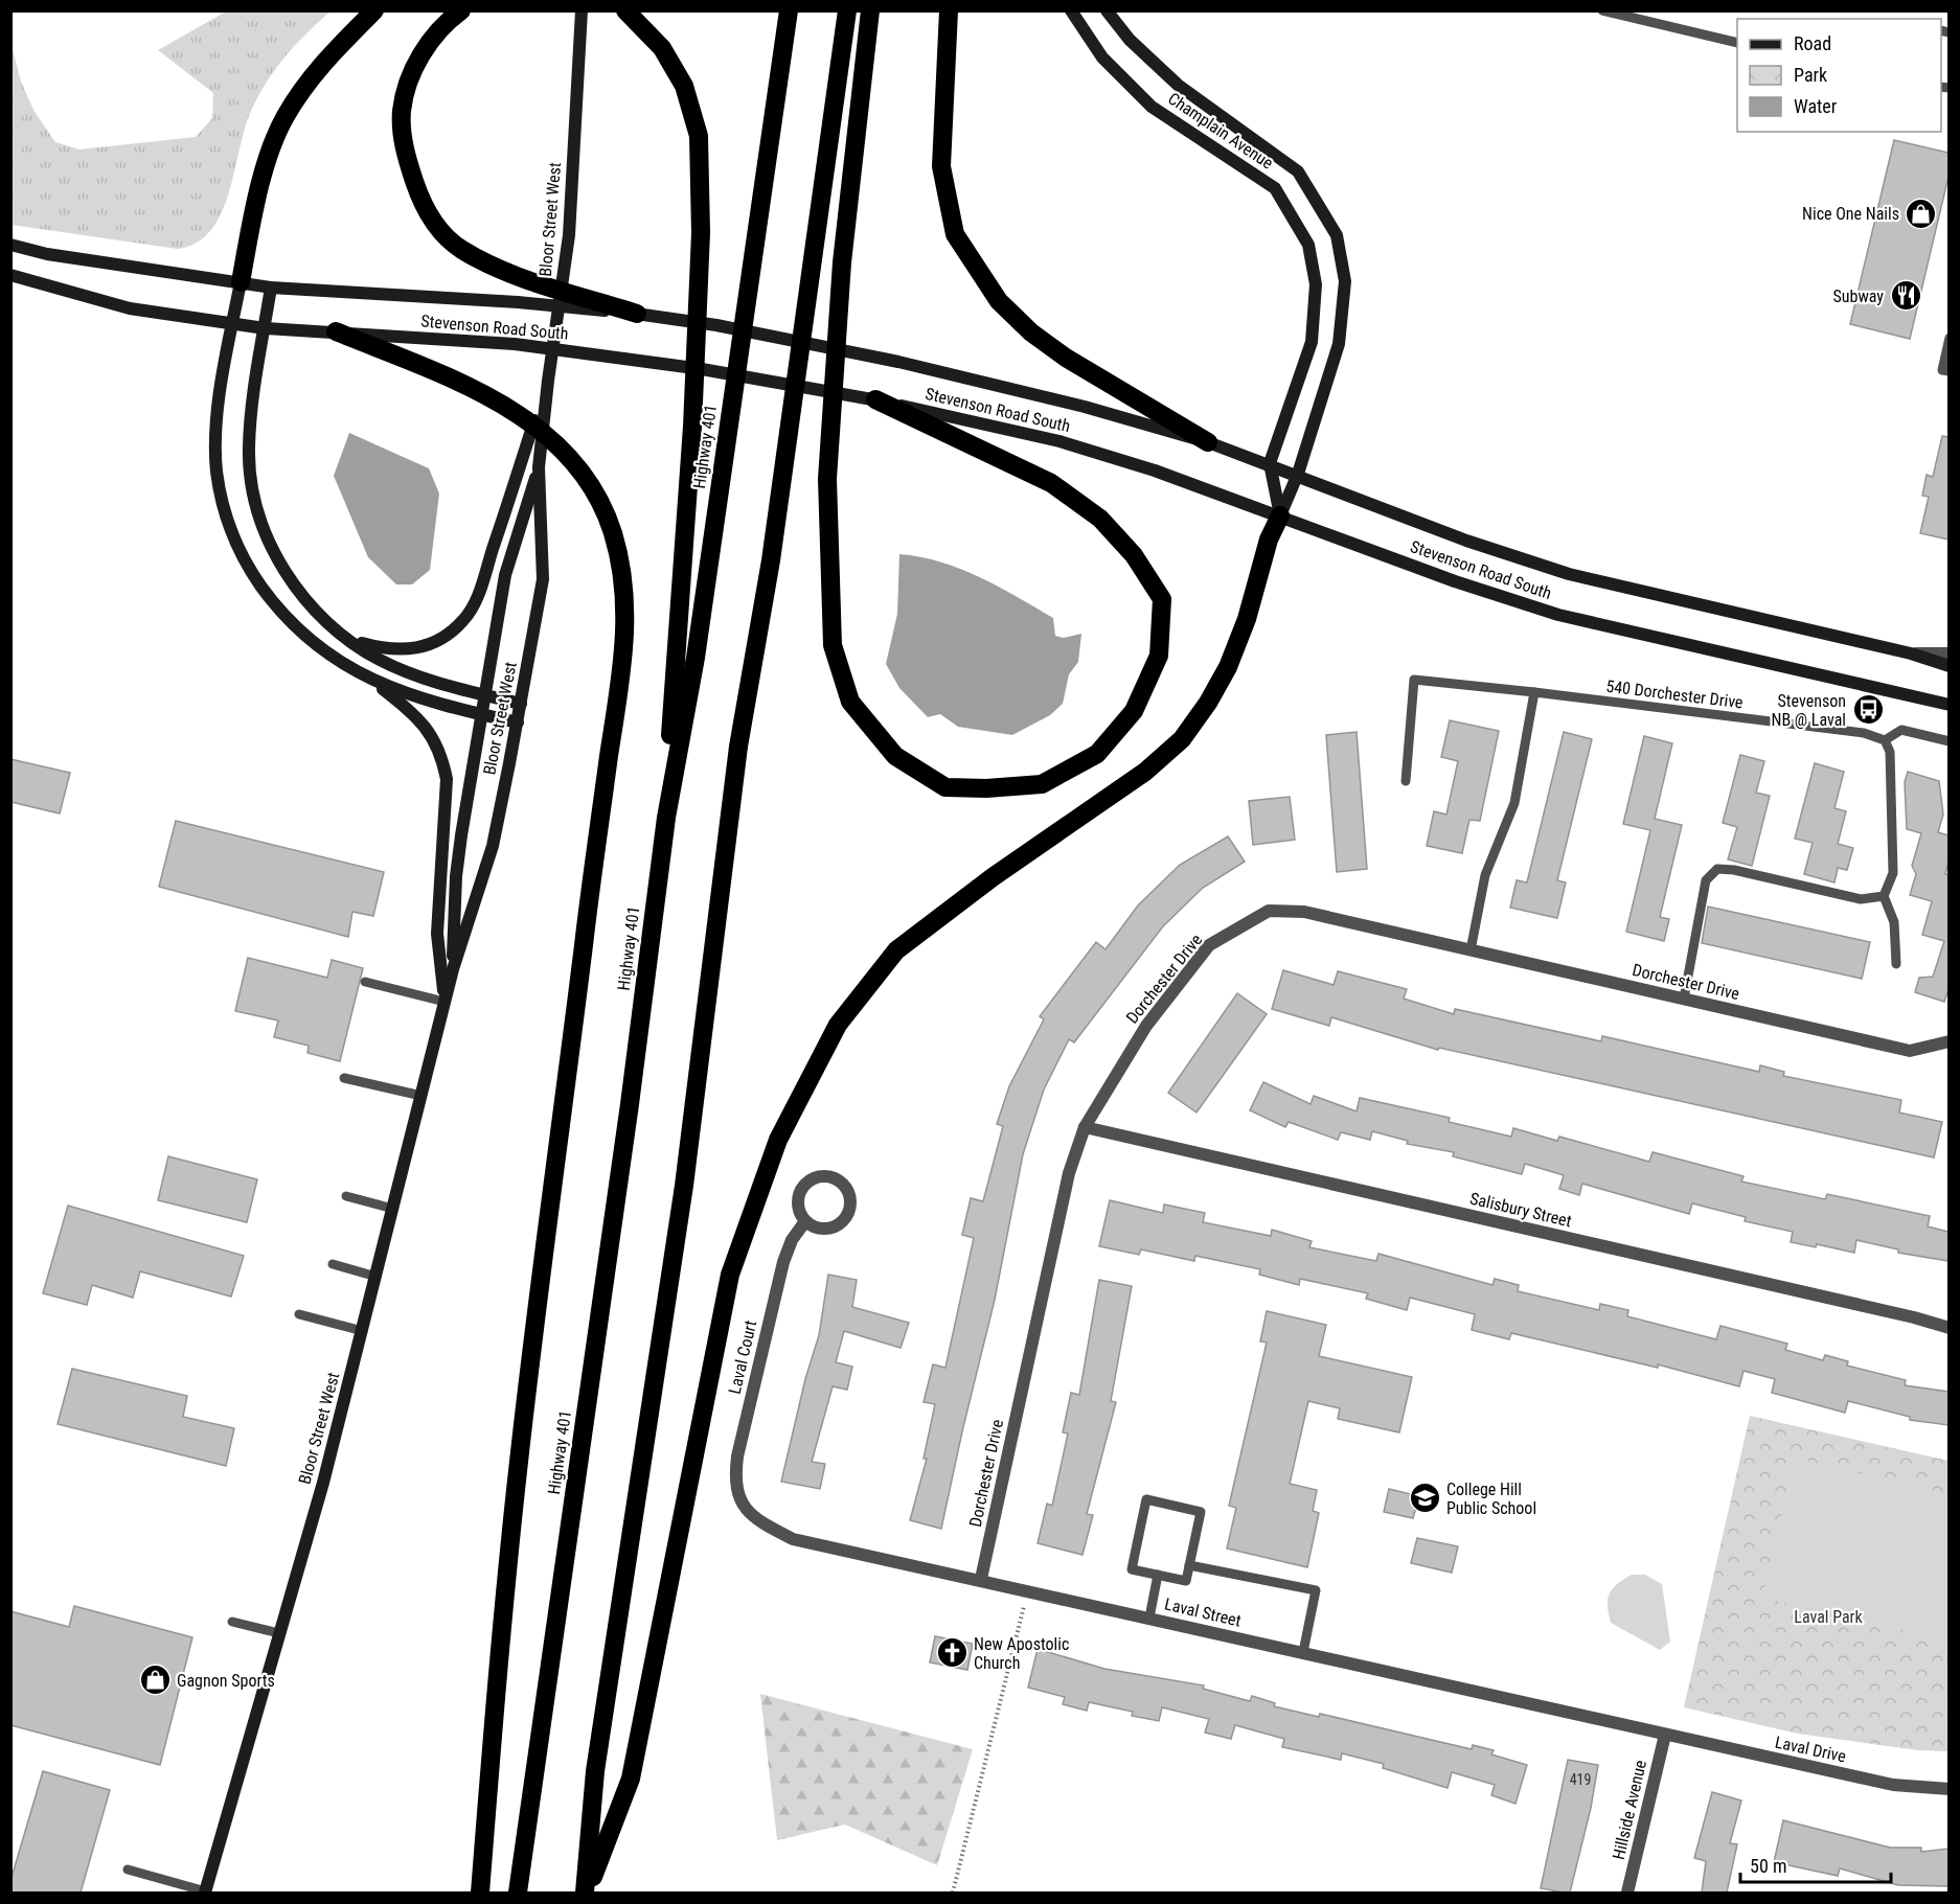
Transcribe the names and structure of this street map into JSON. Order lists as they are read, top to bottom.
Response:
{
  "streets": {
    "highway": ["Highway 401"],
    "main road": ["Champlain Avenue", "Bloor Street West", "Stevenson Road South"],
    "street": [
      "Dorchester Drive",
      "Salisbury Street",
      "Laval Court",
      "Laval Street",
      "Laval Drive",
      "Hillside Avenue"
    ],
    "lane": ["540 Dorchester Drive"]
  },
  "crossings": [
    ["Champlain Avenue", "Stevenson Road South"],
    ["Dorchester Drive", "Salisbury Street"],
    ["Dorchester Drive", "Laval Street"],
    ["Laval Court", "Laval Street"],
    ["Laval Street", "Laval Drive"],
    ["Laval Street", "Hillside Avenue"],
    ["Laval Drive", "Hillside Avenue"]
  ],
  "parks": ["Laval Park"],
  "places": {
    "shop": ["Nice One Nails", "Gagnon Sports"],
    "restaurant": ["Subway"],
    "bus stop": ["Stevenson NB @ Laval"],
    "school or university": ["College Hill Public School"],
    "church": ["New Apostolic Church"]
  },
  "house_numbers": ["419"],
  "legend": ["Road", "Park", "Water"],
  "scale_bar": "50 m"
}
